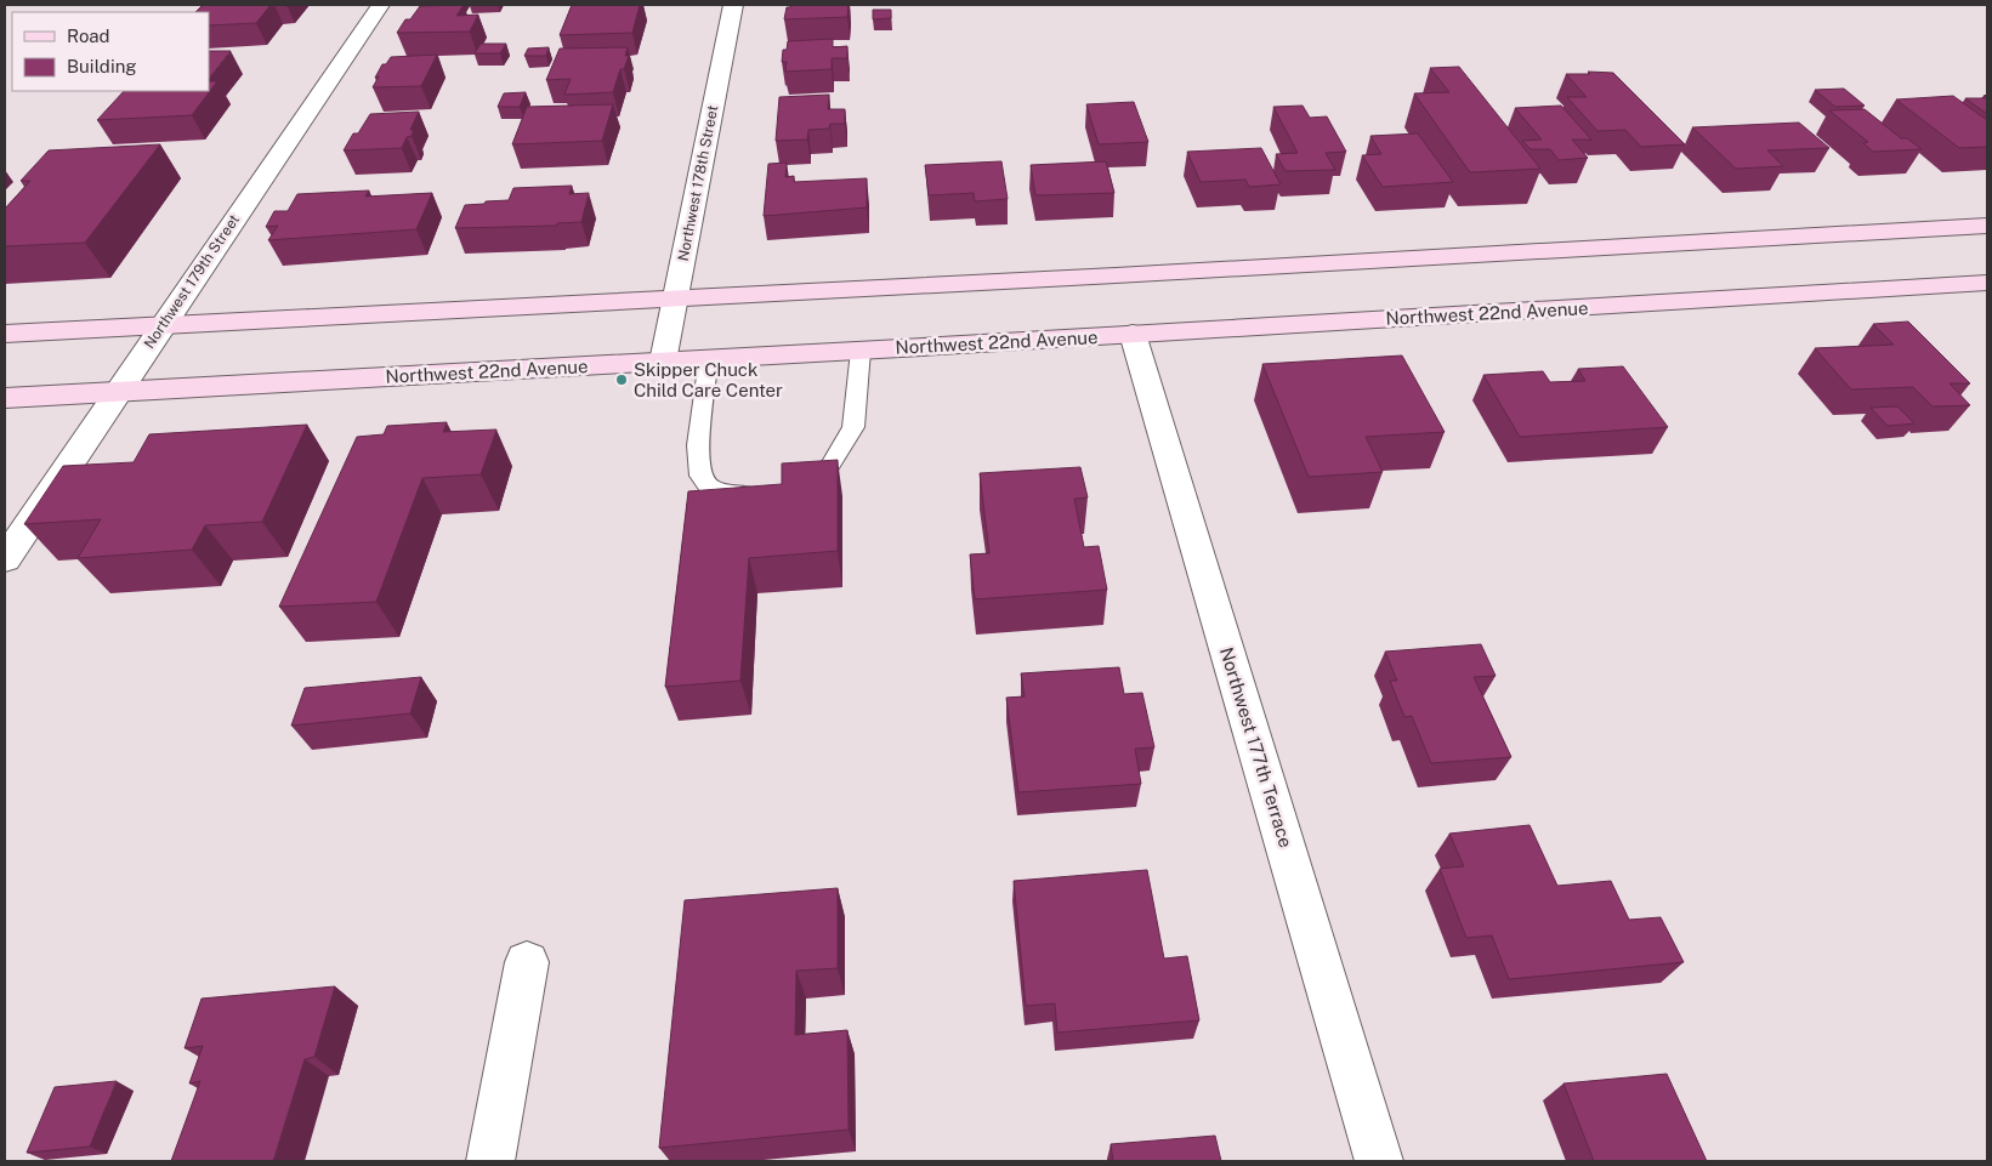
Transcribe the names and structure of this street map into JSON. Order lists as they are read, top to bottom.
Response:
{
  "streets": {
    "main road": ["Northwest 22nd Avenue"],
    "street": ["Northwest 178th Street", "Northwest 179th Street", "Northwest 177th Terrace"]
  },
  "crossings": [
    ["Northwest 178th Street", "Northwest 22nd Avenue"],
    ["Northwest 179th Street", "Northwest 22nd Avenue"],
    ["Northwest 22nd Avenue", "Northwest 177th Terrace"]
  ],
  "places": ["Skipper Chuck Child Care Center"],
  "legend": ["Road", "Building"]
}
